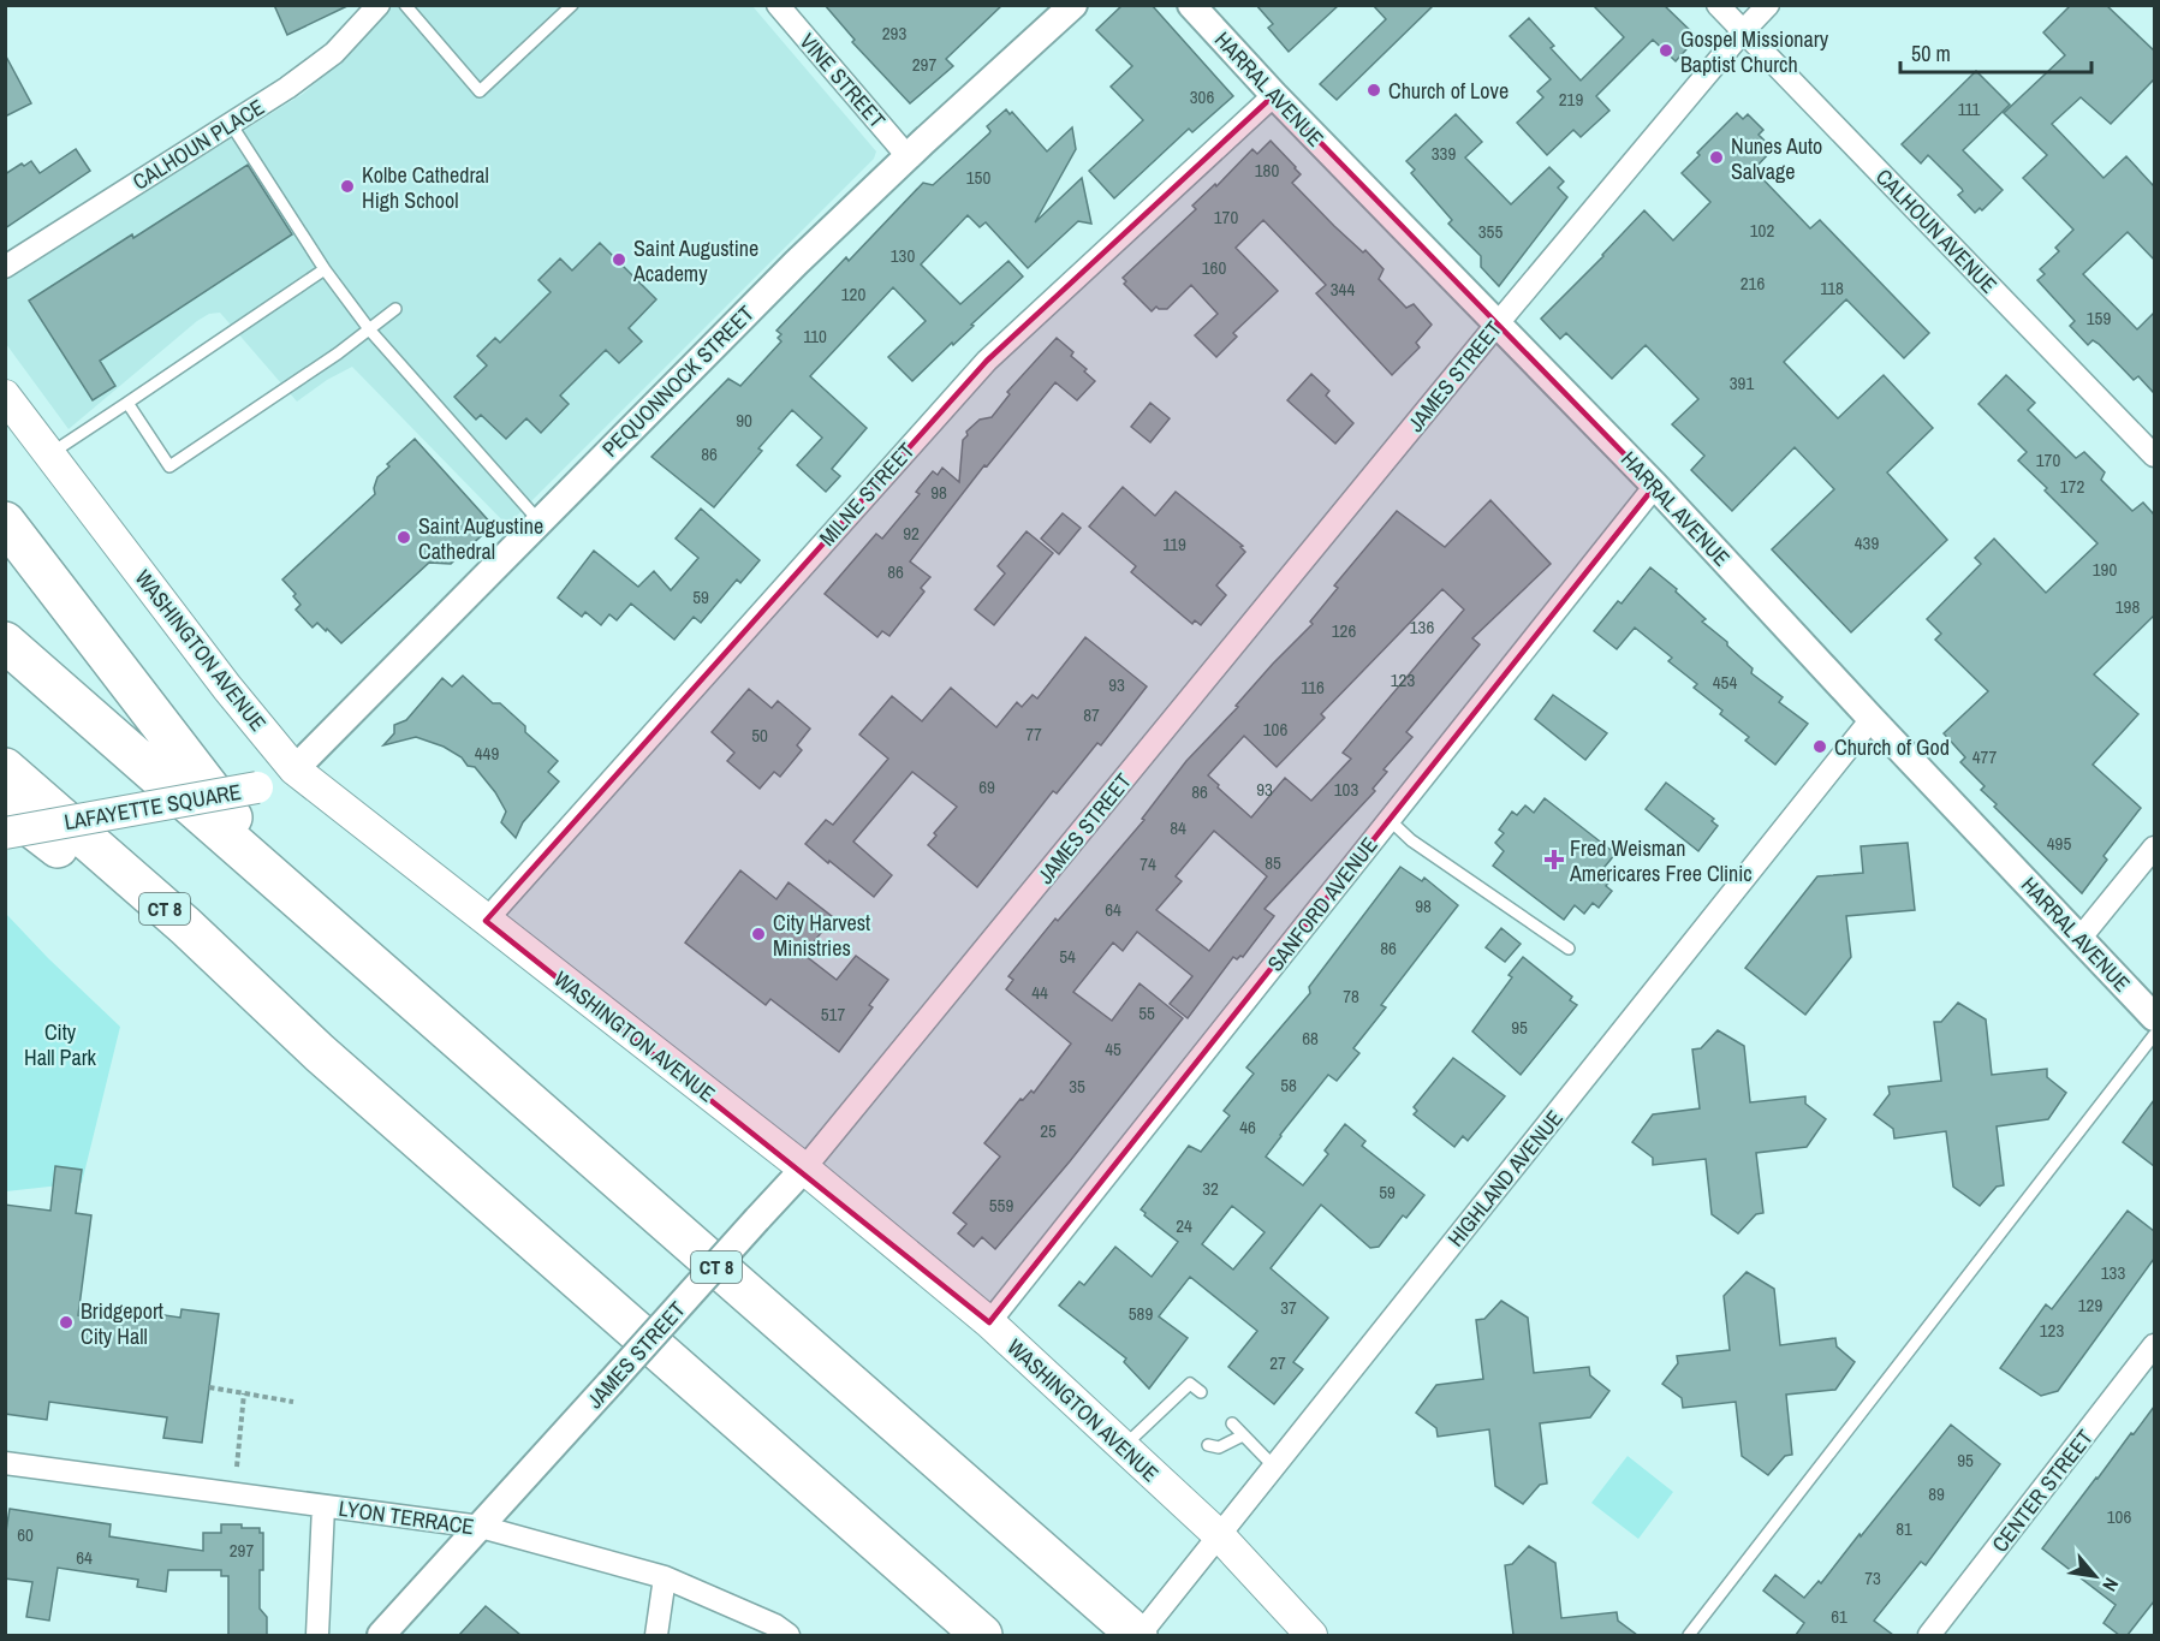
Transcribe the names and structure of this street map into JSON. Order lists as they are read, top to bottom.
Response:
{
  "streets": {
    "highway": ["CT 8"],
    "main road": ["WASHINGTON AVENUE", "LAFAYETTE SQUARE"],
    "street": [
      "VINE STREET",
      "HARRAL AVENUE",
      "CALHOUN PLACE",
      "CALHOUN AVENUE",
      "JAMES STREET",
      "PEQUONNOCK STREET",
      "MILNE STREET",
      "SANFORD AVENUE",
      "HIGHLAND AVENUE",
      "CENTER STREET",
      "LYON TERRACE"
    ]
  },
  "crossings": [
    ["VINE STREET", "PEQUONNOCK STREET"],
    ["HARRAL AVENUE", "JAMES STREET"],
    ["HARRAL AVENUE", "MILNE STREET"],
    ["HARRAL AVENUE", "SANFORD AVENUE"],
    ["HARRAL AVENUE", "HIGHLAND AVENUE"],
    ["CALHOUN AVENUE", "JAMES STREET"],
    ["JAMES STREET", "WASHINGTON AVENUE"],
    ["JAMES STREET", "LYON TERRACE"],
    ["PEQUONNOCK STREET", "WASHINGTON AVENUE"],
    ["PEQUONNOCK STREET", "LAFAYETTE SQUARE"],
    ["MILNE STREET", "WASHINGTON AVENUE"],
    ["WASHINGTON AVENUE", "LAFAYETTE SQUARE"],
    ["WASHINGTON AVENUE", "SANFORD AVENUE"],
    ["WASHINGTON AVENUE", "HIGHLAND AVENUE"],
    ["CT 8", "HIGHLAND AVENUE"]
  ],
  "parks": ["City Hall Park"],
  "places": {
    "other": [
      "Gospel Missionary Baptist Church",
      "Church of Love",
      "Nunes Auto Salvage",
      "Kolbe Cathedral High School",
      "Saint Augustine Academy",
      "Saint Augustine Cathedral",
      "Church of God",
      "City Harvest Ministries",
      "Bridgeport City Hall"
    ],
    "health": ["Fred Weisman Americares Free Clinic"]
  },
  "house_numbers": [
    "293",
    "297",
    "306",
    "219",
    "111",
    "339",
    "180",
    "150",
    "170",
    "102",
    "355",
    "130",
    "160",
    "216",
    "118",
    "344",
    "120",
    "159",
    "110",
    "391",
    "90",
    "86",
    "170",
    "172",
    "98",
    "92",
    "439",
    "119",
    "190",
    "86",
    "59",
    "198",
    "136",
    "126",
    "123",
    "454",
    "93",
    "116",
    "87",
    "106",
    "77",
    "50",
    "449",
    "477",
    "69",
    "93",
    "103",
    "86",
    "84",
    "495",
    "85",
    "74",
    "98",
    "64",
    "86",
    "54",
    "44",
    "78",
    "55",
    "517",
    "95",
    "68",
    "45",
    "58",
    "35",
    "46",
    "25",
    "32",
    "59",
    "559",
    "24",
    "133",
    "129",
    "37",
    "589",
    "123",
    "27",
    "95",
    "89",
    "106",
    "81",
    "60",
    "297",
    "64",
    "73",
    "61"
  ],
  "scale_bar": "50 m",
  "north": "bottom right"
}
